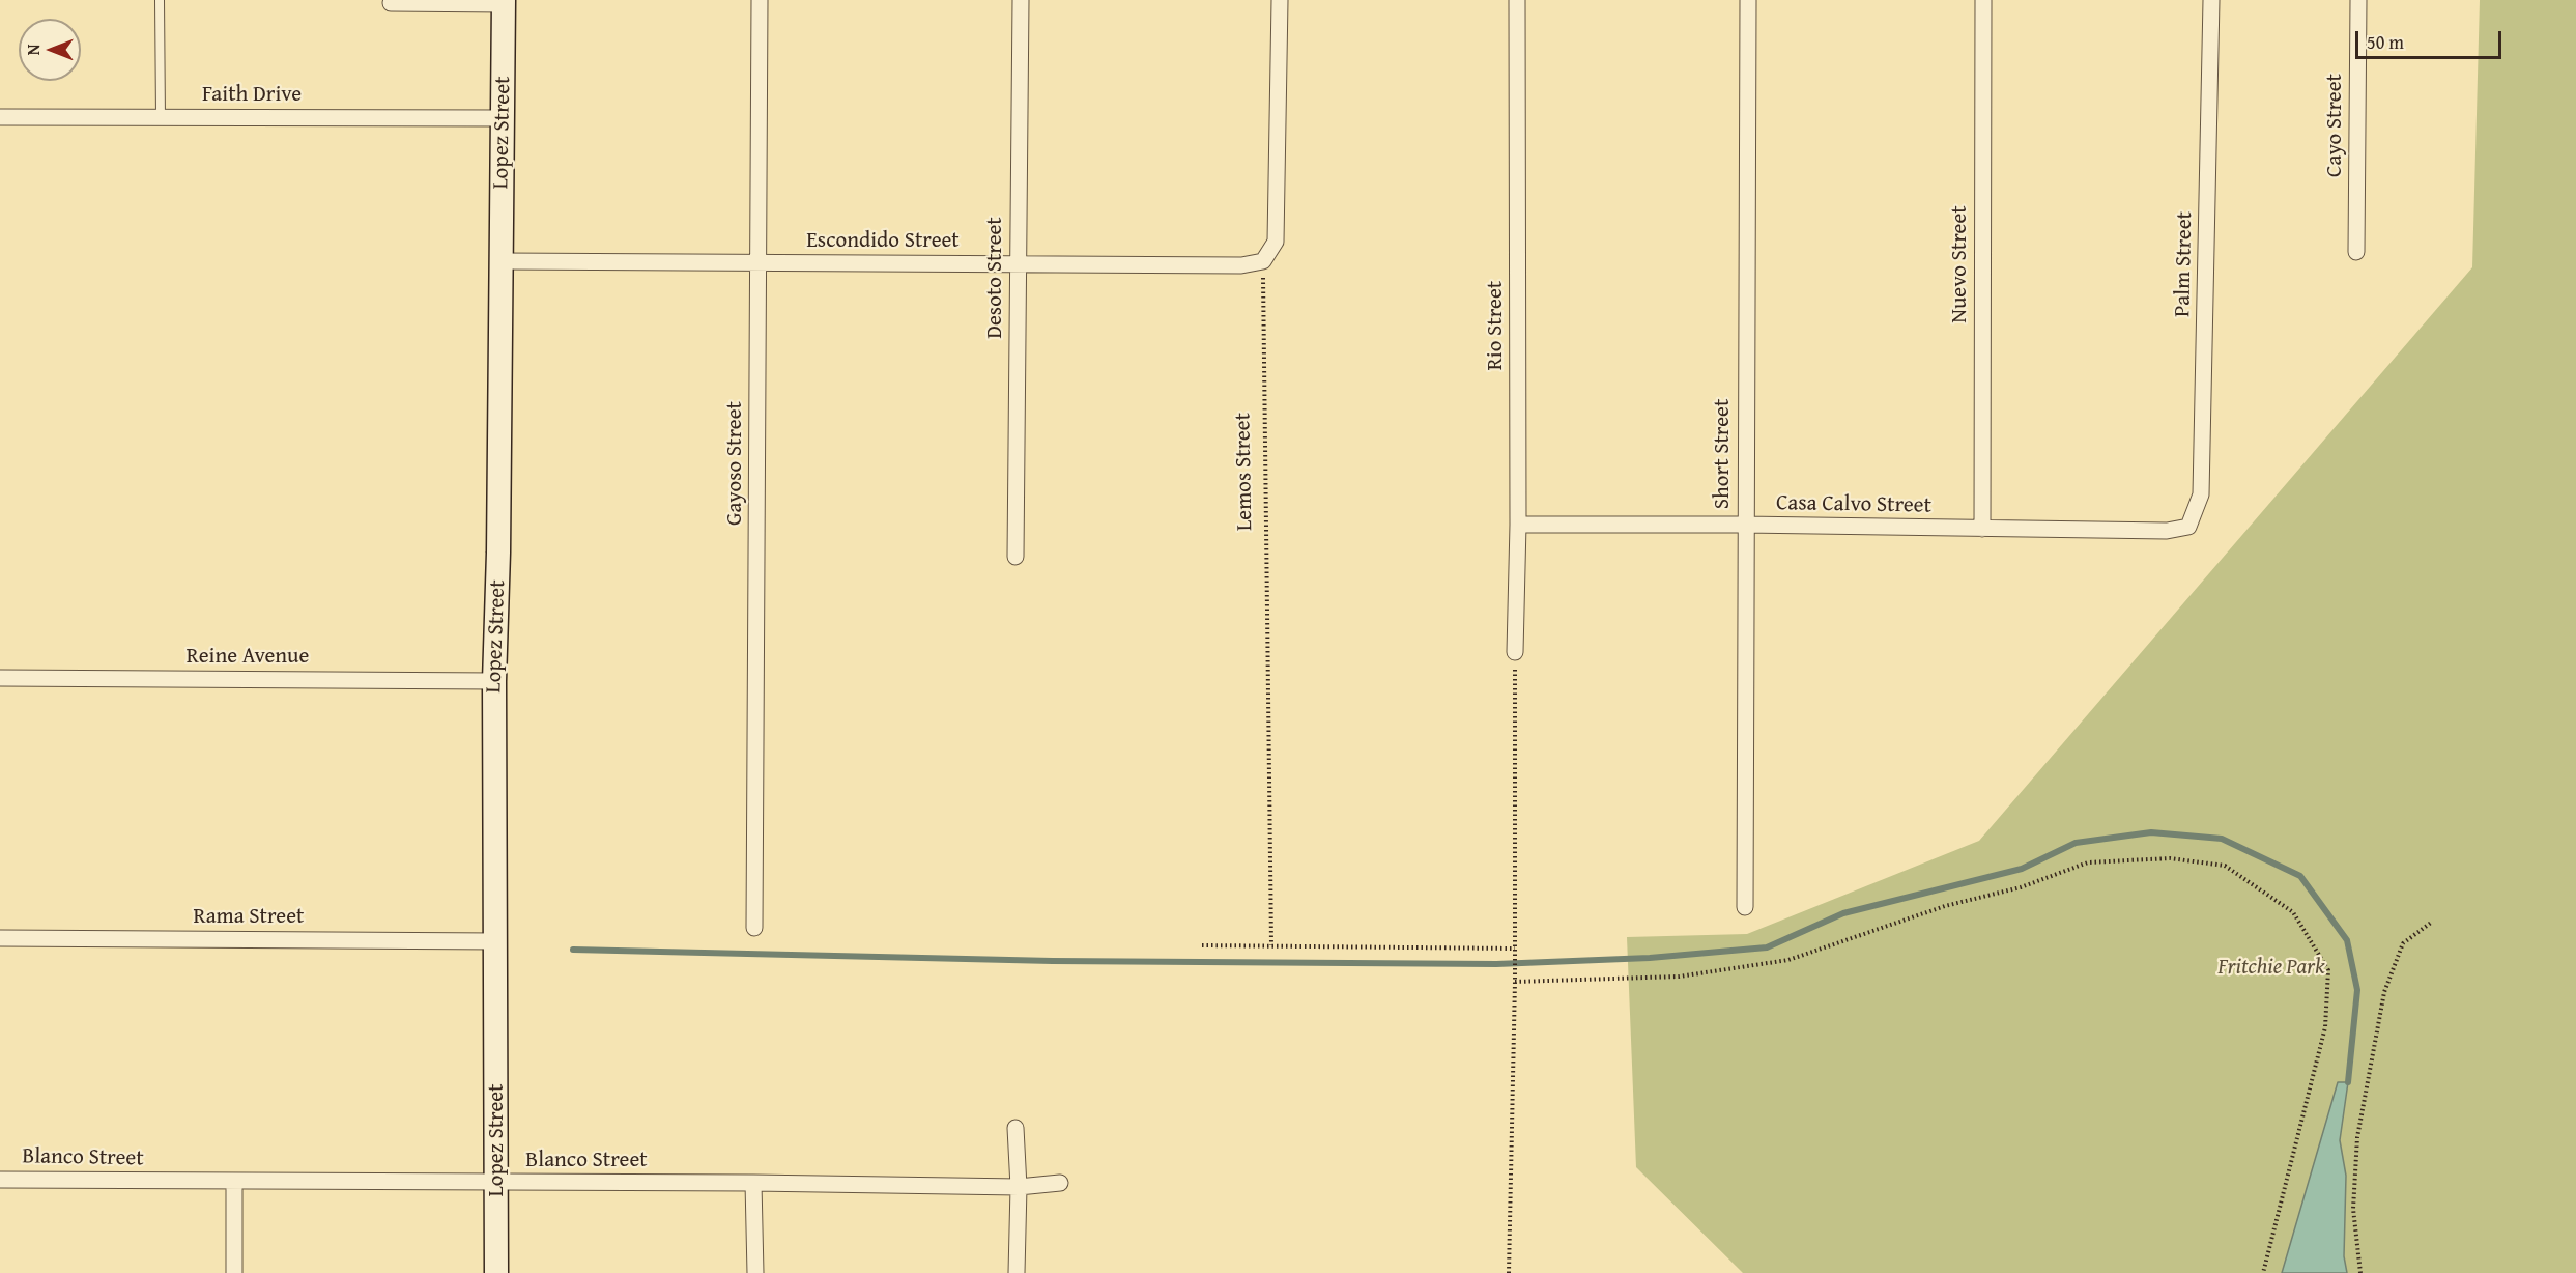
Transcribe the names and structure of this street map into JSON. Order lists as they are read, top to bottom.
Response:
{
  "streets": {
    "street": [
      "Faith Drive",
      "Cayo Street",
      "Lopez Street",
      "Escondido Street",
      "Nuevo Street",
      "Palm Street",
      "Desoto Street",
      "Rio Street",
      "Short Street",
      "Gayoso Street",
      "Casa Calvo Street",
      "Reine Avenue",
      "Rama Street",
      "Blanco Street"
    ],
    "path": ["Lemos Street"]
  },
  "crossings": [
    ["Faith Drive", "Lopez Street"],
    ["Lopez Street", "Escondido Street"],
    ["Lopez Street", "Reine Avenue"],
    ["Lopez Street", "Rama Street"],
    ["Lopez Street", "Blanco Street"],
    ["Escondido Street", "Desoto Street"],
    ["Escondido Street", "Gayoso Street"],
    ["Escondido Street", "Lemos Street"],
    ["Nuevo Street", "Casa Calvo Street"],
    ["Palm Street", "Casa Calvo Street"],
    ["Rio Street", "Casa Calvo Street"],
    ["Short Street", "Casa Calvo Street"]
  ],
  "parks": ["Fritchie Park"],
  "scale_bar": "50 m",
  "north": "left"
}
